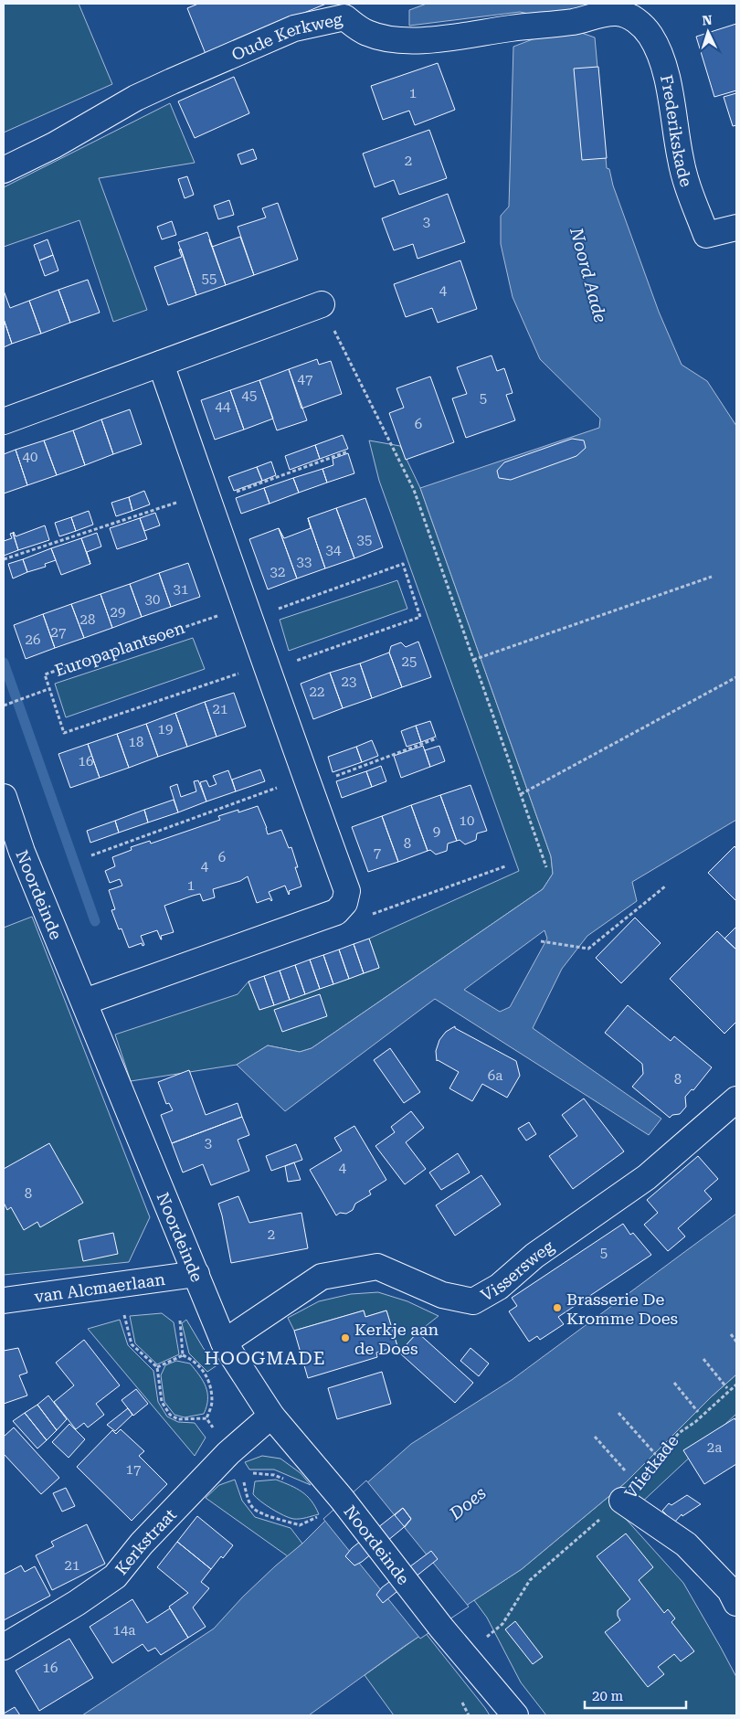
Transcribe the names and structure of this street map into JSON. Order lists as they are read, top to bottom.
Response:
{
  "streets": {
    "street": [
      "Oude Kerkweg",
      "Frederikskade",
      "Noordeinde",
      "Vissersweg",
      "van Alcmaerlaan",
      "Vlietkade",
      "Kerkstraat"
    ],
    "path": ["Europaplantsoen"]
  },
  "crossings": [
    ["Oude Kerkweg", "Frederikskade"],
    ["Noordeinde", "Vissersweg"],
    ["Noordeinde", "van Alcmaerlaan"],
    ["Noordeinde", "Kerkstraat"]
  ],
  "districts": ["HOOGMADE"],
  "water": ["Noord Aade", "Does"],
  "places": ["Brasserie De Kromme Does", "Kerkje aan de Does"],
  "house_numbers": [
    "1",
    "2",
    "3",
    "55",
    "4",
    "47",
    "45",
    "5",
    "44",
    "6",
    "40",
    "35",
    "34",
    "33",
    "32",
    "31",
    "30",
    "29",
    "28",
    "27",
    "26",
    "25",
    "23",
    "22",
    "21",
    "19",
    "18",
    "16",
    "10",
    "9",
    "8",
    "7",
    "6",
    "4",
    "1",
    "6a",
    "8",
    "3",
    "4",
    "8",
    "2",
    "5",
    "2a",
    "17",
    "21",
    "14a",
    "16"
  ],
  "scale_bar": "20 m",
  "north": "top"
}
